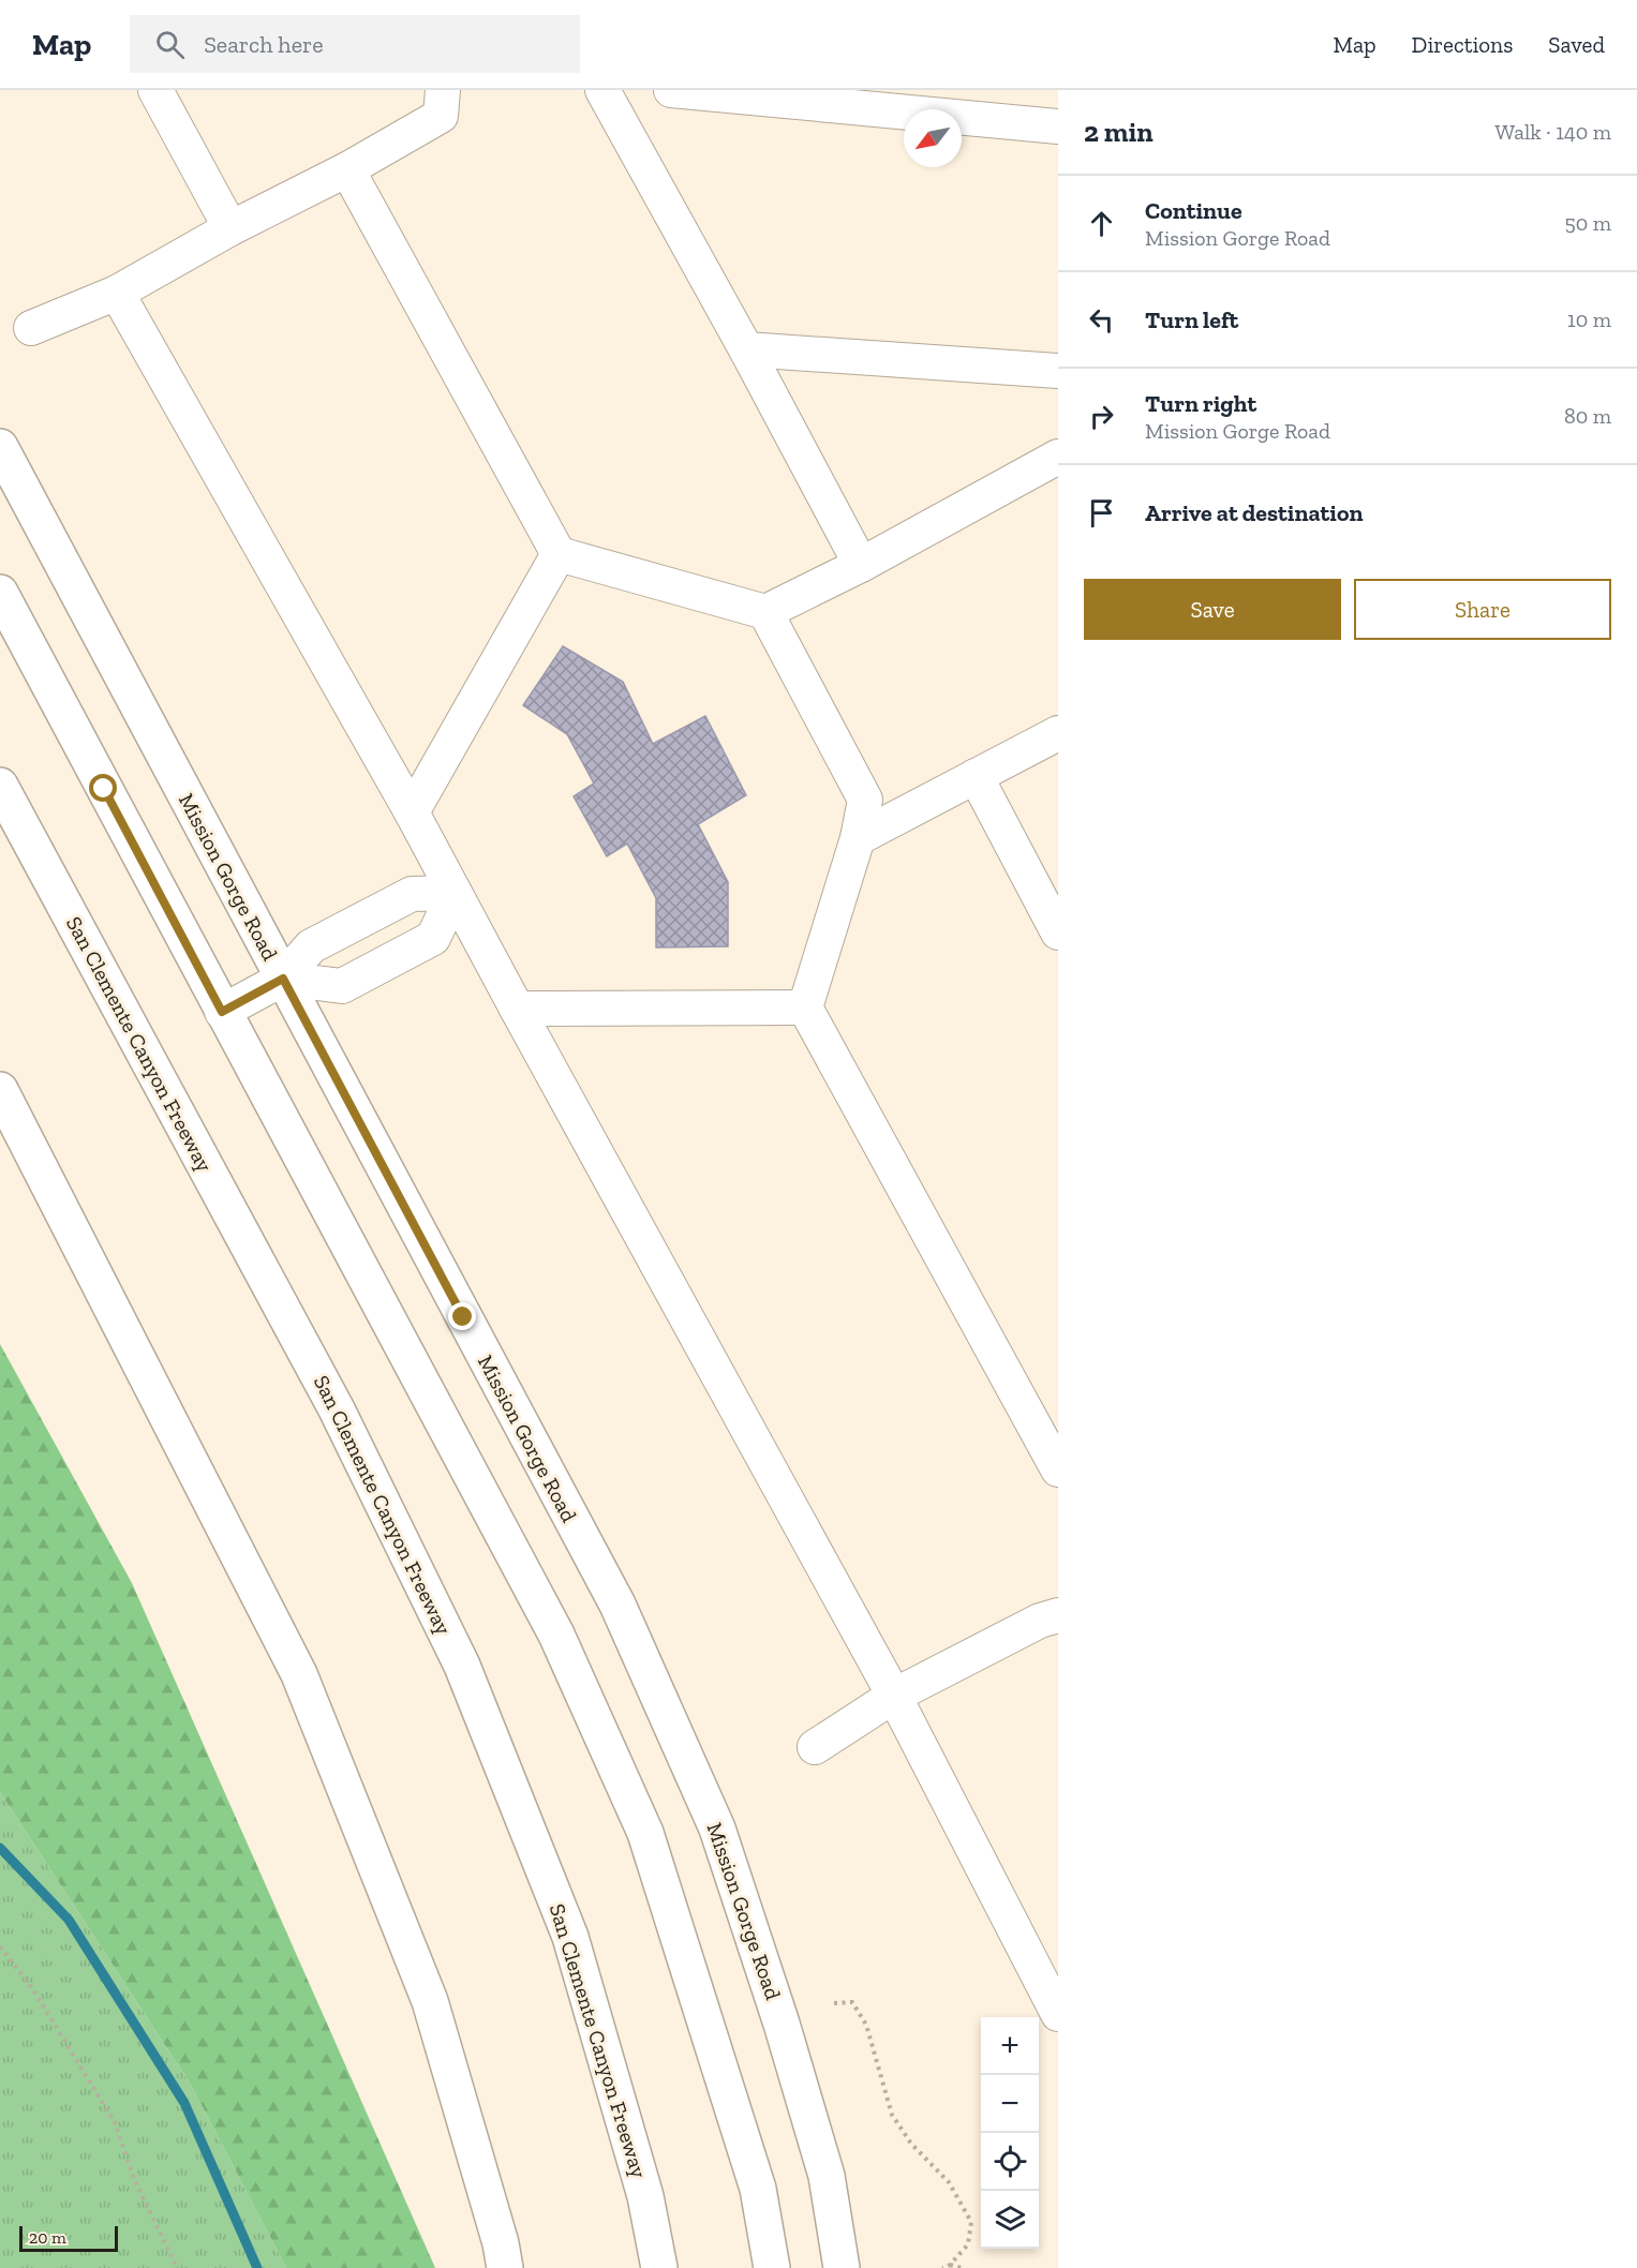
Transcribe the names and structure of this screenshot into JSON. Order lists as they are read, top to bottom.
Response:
{
  "streets": {
    "main road": ["Mission Gorge Road", "San Clemente Canyon Freeway"]
  },
  "scale_bar": "20 m",
  "north": "bottom left",
  "page": {
    "header": "Map",
    "search": "Search here",
    "nav": ["Map", "Directions", "Saved"],
    "heading": ["2 min", "Walk · 140 m"],
    "list": [
      ["Continue", "Mission Gorge Road", "50 m"],
      ["Turn left", "10 m"],
      ["Turn right", "Mission Gorge Road", "80 m"],
      "Arrive at destination"
    ],
    "buttons": ["Save", "Share"],
    "map_buttons": ["+", "−"],
    "scale": "20 m"
  }
}
